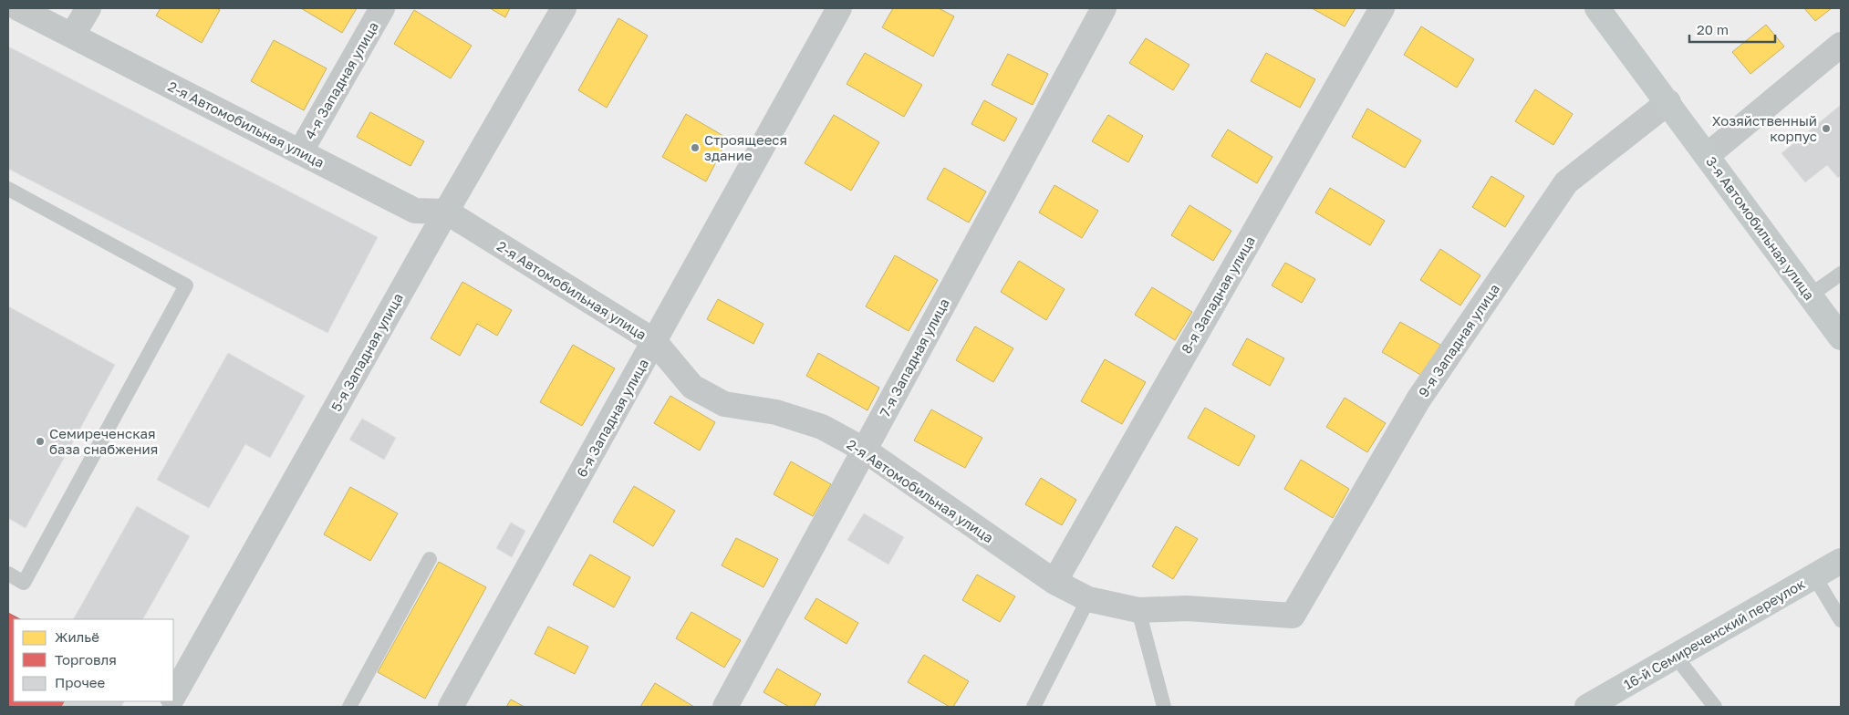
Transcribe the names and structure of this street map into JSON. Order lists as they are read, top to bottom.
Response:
{
  "streets": {
    "street": [
      "4-я Западная улица",
      "2-я Автомобильная улица",
      "3-я Автомобильная улица",
      "8-я Западная улица",
      "9-я Западная улица",
      "5-я Западная улица",
      "7-я Западная улица",
      "6-я Западная улица",
      "16-й Семиреченский переулок"
    ]
  },
  "crossings": [
    ["4-я Западная улица", "2-я Автомобильная улица"],
    ["2-я Автомобильная улица", "8-я Западная улица"],
    ["2-я Автомобильная улица", "9-я Западная улица"],
    ["2-я Автомобильная улица", "5-я Западная улица"],
    ["2-я Автомобильная улица", "7-я Западная улица"],
    ["2-я Автомобильная улица", "6-я Западная улица"],
    ["3-я Автомобильная улица", "9-я Западная улица"]
  ],
  "places": ["Хозяйственный корпус", "Строящееся здание", "Семиреченская база снабжения"],
  "legend": ["Жильё", "Торговля", "Прочее"],
  "scale_bar": "20 m"
}
